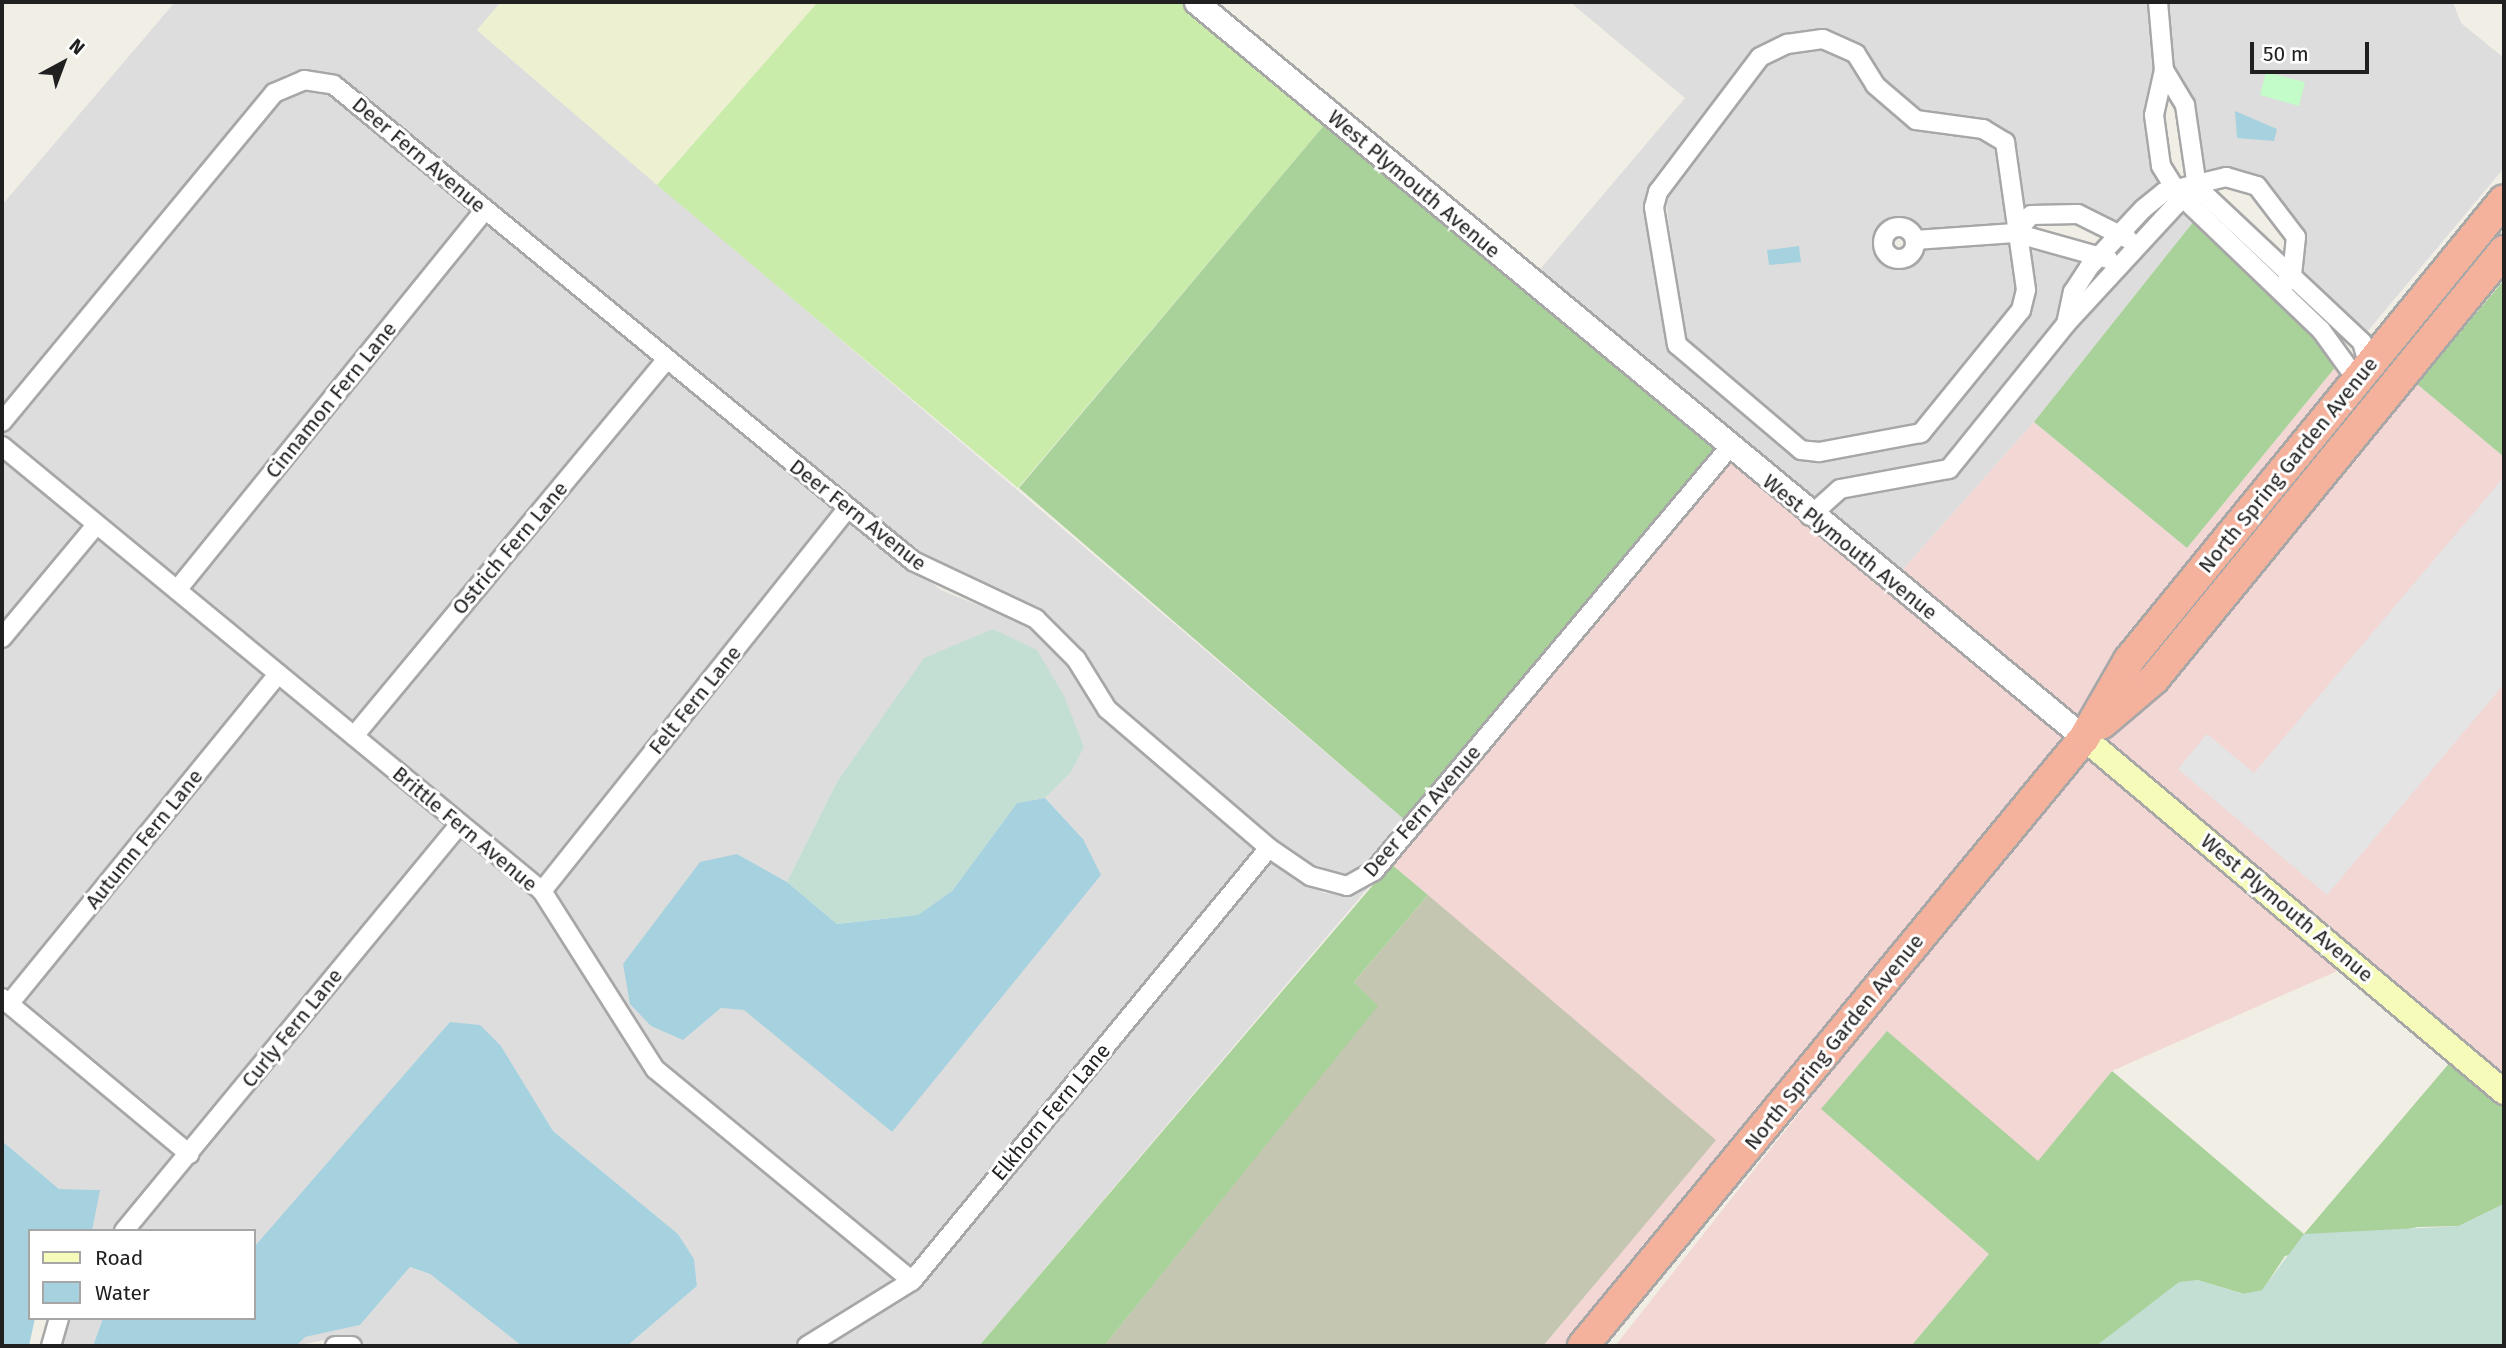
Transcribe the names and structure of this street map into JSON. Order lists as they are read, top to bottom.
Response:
{
  "streets": {
    "highway": ["North Spring Garden Avenue"],
    "main road": ["West Plymouth Avenue"],
    "street": [
      "Deer Fern Avenue",
      "Cinnamon Fern Lane",
      "Ostrich Fern Lane",
      "Felt Fern Lane",
      "Brittle Fern Avenue",
      "Autumn Fern Lane",
      "Curly Fern Lane",
      "Elkhorn Fern Lane"
    ]
  },
  "crossings": [
    ["Deer Fern Avenue", "West Plymouth Avenue"],
    ["Deer Fern Avenue", "Cinnamon Fern Lane"],
    ["Deer Fern Avenue", "Ostrich Fern Lane"],
    ["Deer Fern Avenue", "Felt Fern Lane"],
    ["Deer Fern Avenue", "Elkhorn Fern Lane"],
    ["West Plymouth Avenue", "North Spring Garden Avenue"],
    ["Cinnamon Fern Lane", "Brittle Fern Avenue"],
    ["Ostrich Fern Lane", "Brittle Fern Avenue"],
    ["Felt Fern Lane", "Brittle Fern Avenue"],
    ["Brittle Fern Avenue", "Autumn Fern Lane"],
    ["Brittle Fern Avenue", "Curly Fern Lane"],
    ["Brittle Fern Avenue", "Elkhorn Fern Lane"]
  ],
  "legend": ["Road", "Water"],
  "scale_bar": "50 m",
  "north": "top right"
}
